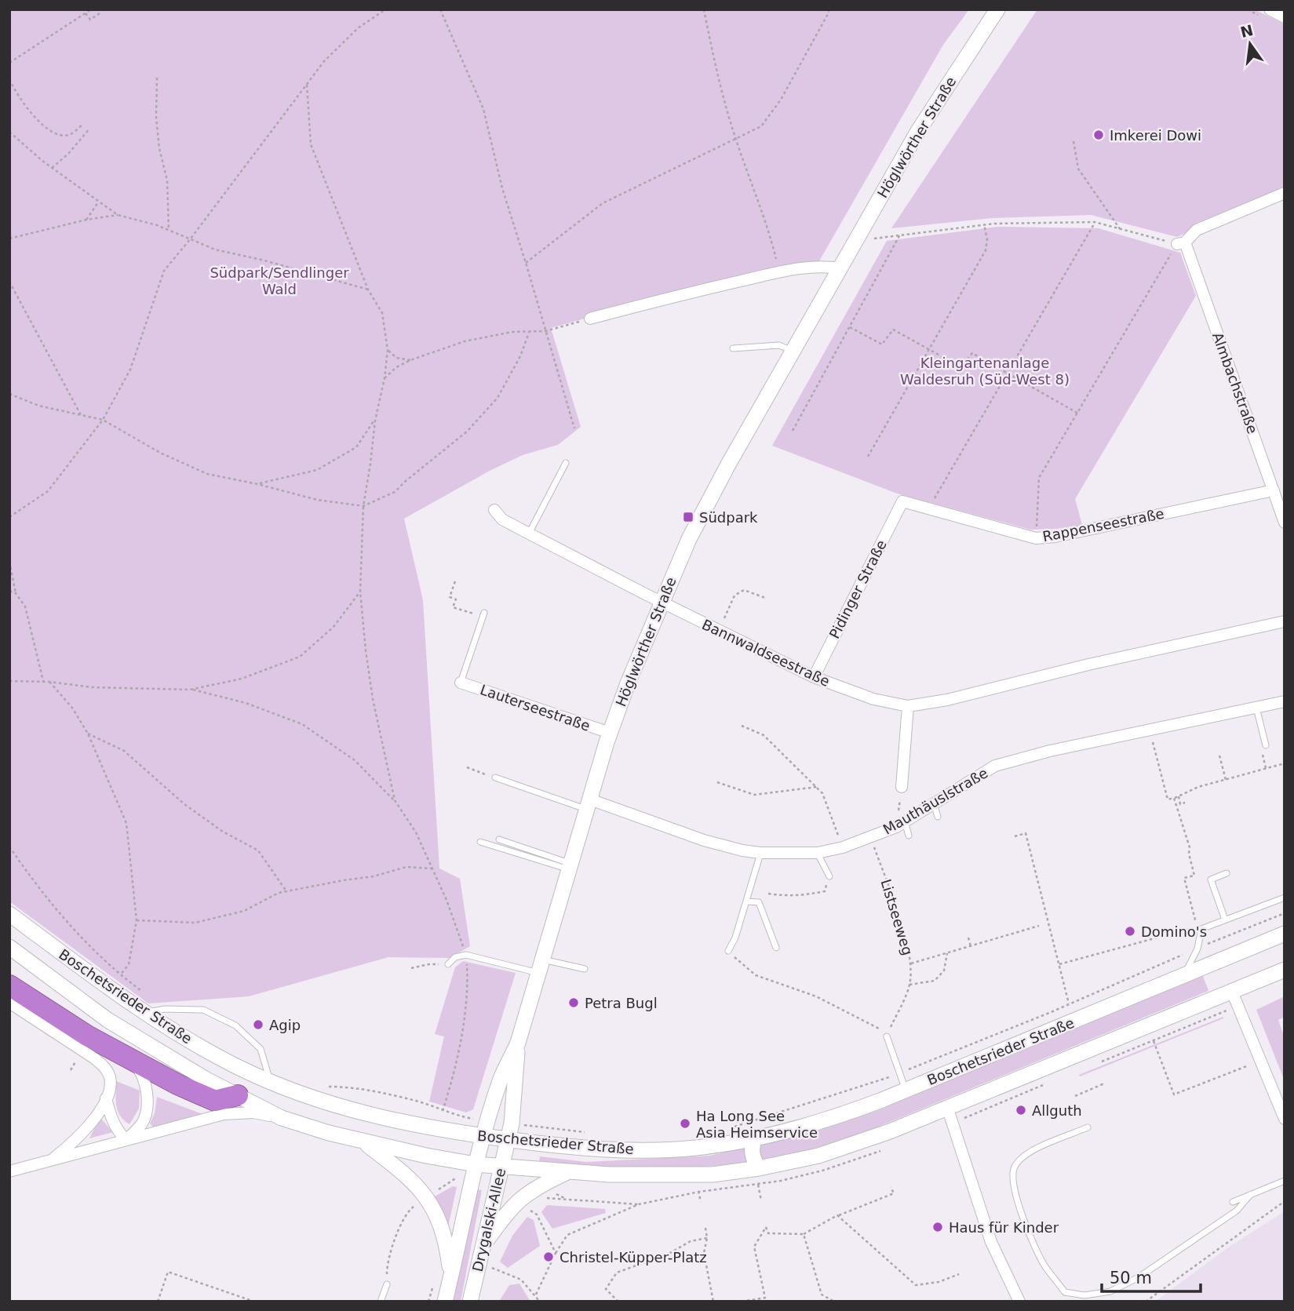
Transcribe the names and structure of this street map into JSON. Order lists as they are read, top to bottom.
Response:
{
  "streets": {
    "main road": ["Höglwörther Straße", "Boschetsrieder Straße", "Drygalski-Allee"],
    "street": [
      "Almbachstraße",
      "Rappenseestraße",
      "Pidinger Straße",
      "Bannwaldseestraße",
      "Lauterseestraße",
      "Mauthäuslstraße"
    ],
    "path": ["Listseeweg"]
  },
  "crossings": [
    ["Höglwörther Straße", "Bannwaldseestraße"],
    ["Höglwörther Straße", "Lauterseestraße"],
    ["Höglwörther Straße", "Mauthäuslstraße"],
    ["Höglwörther Straße", "Boschetsrieder Straße"],
    ["Höglwörther Straße", "Drygalski-Allee"],
    ["Almbachstraße", "Rappenseestraße"],
    ["Rappenseestraße", "Pidinger Straße"],
    ["Pidinger Straße", "Bannwaldseestraße"],
    ["Mauthäuslstraße", "Listseeweg"],
    ["Boschetsrieder Straße", "Drygalski-Allee"]
  ],
  "parks": ["Südpark/Sendlinger Wald", "Kleingartenanlage Waldesruh (Süd-West 8)"],
  "places": {
    "other": [
      "Imkerei Dowi",
      "Domino's",
      "Petra Bugl",
      "Agip",
      "Allguth",
      "Ha Long See Asia Heimservice",
      "Haus für Kinder",
      "Christel-Küpper-Platz"
    ],
    "transit": ["Südpark"]
  },
  "scale_bar": "50 m",
  "north": "top"
}
